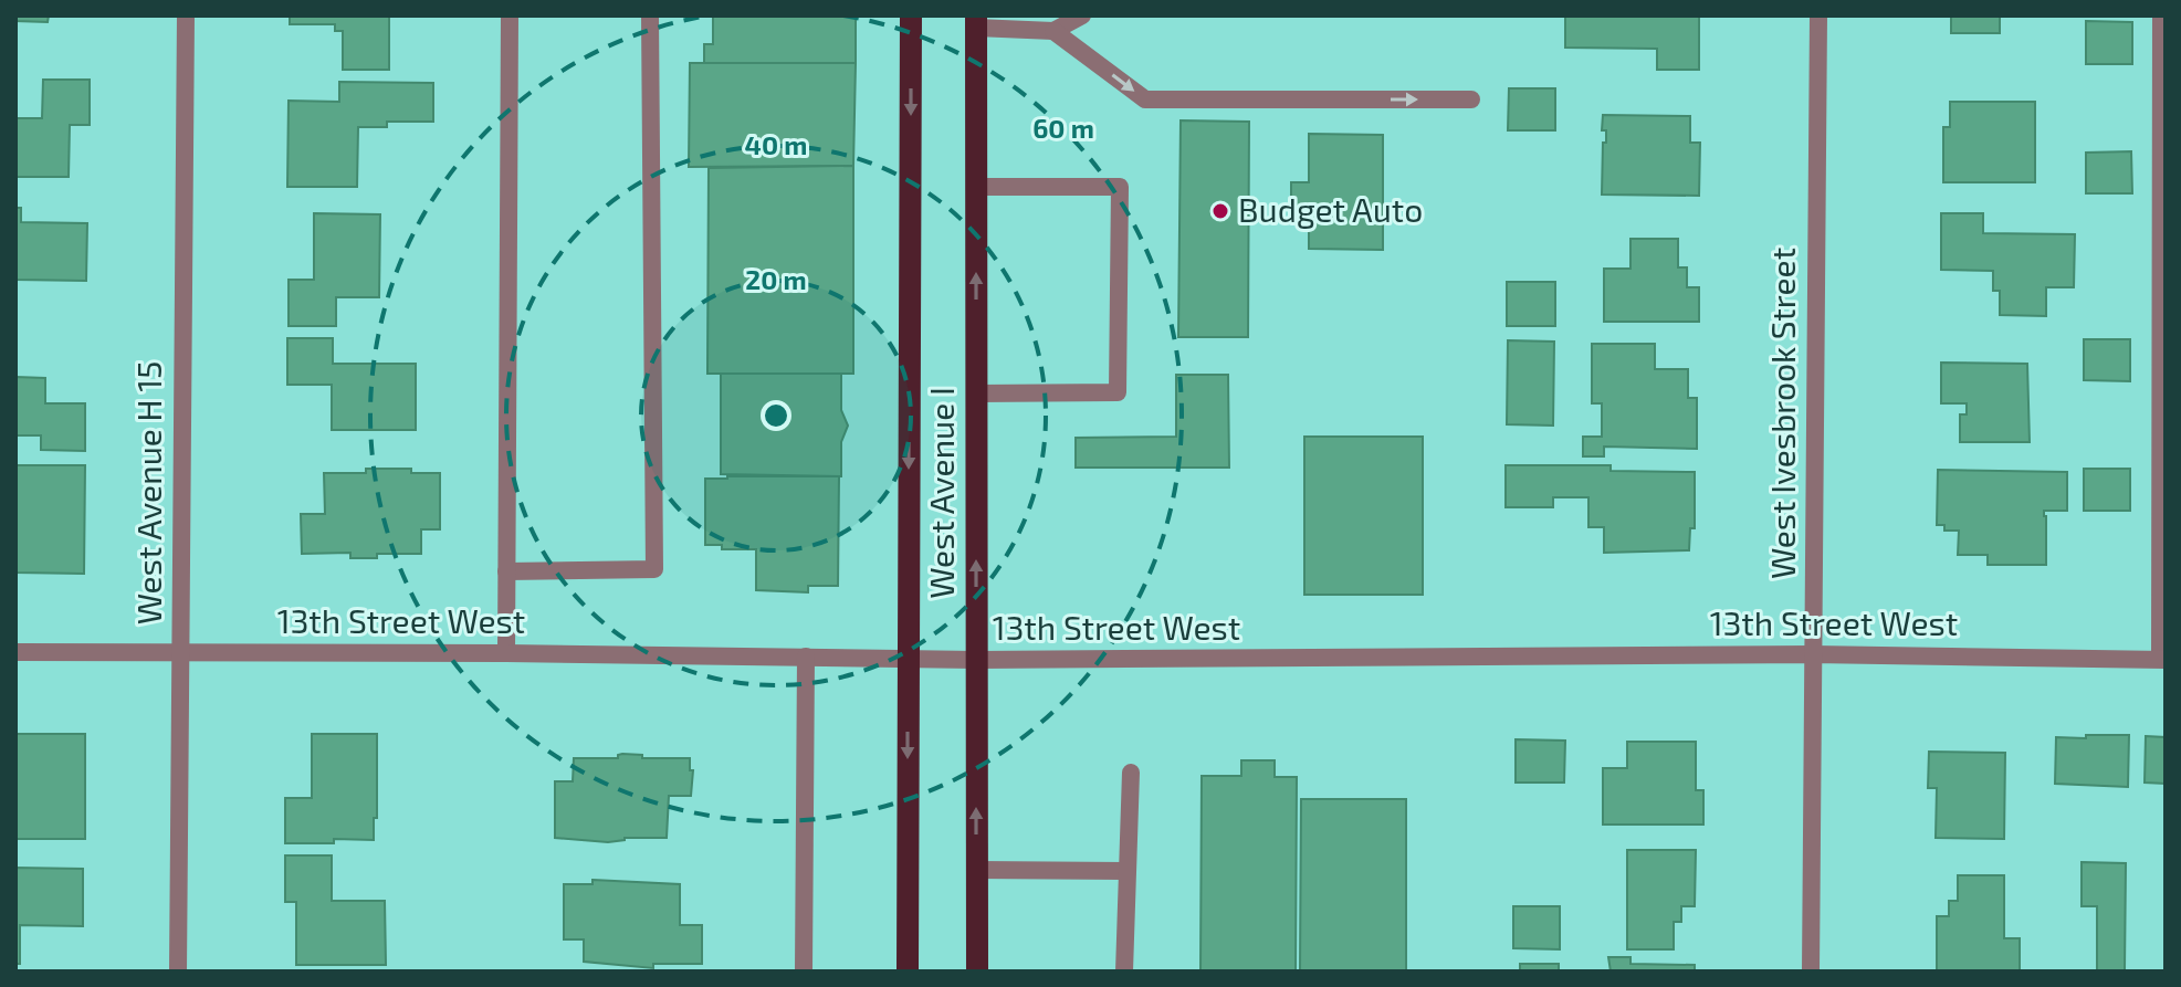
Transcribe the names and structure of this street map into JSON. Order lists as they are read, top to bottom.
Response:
{
  "streets": {
    "main road": ["West Avenue I"],
    "street": ["West Ivesbrook Street", "West Avenue H 15", "13th Street West"]
  },
  "crossings": [
    ["West Ivesbrook Street", "13th Street West"],
    ["West Avenue H 15", "13th Street West"],
    ["West Avenue I", "13th Street West"]
  ],
  "places": ["Budget Auto"],
  "rings": ["60 m", "40 m", "20 m"]
}
